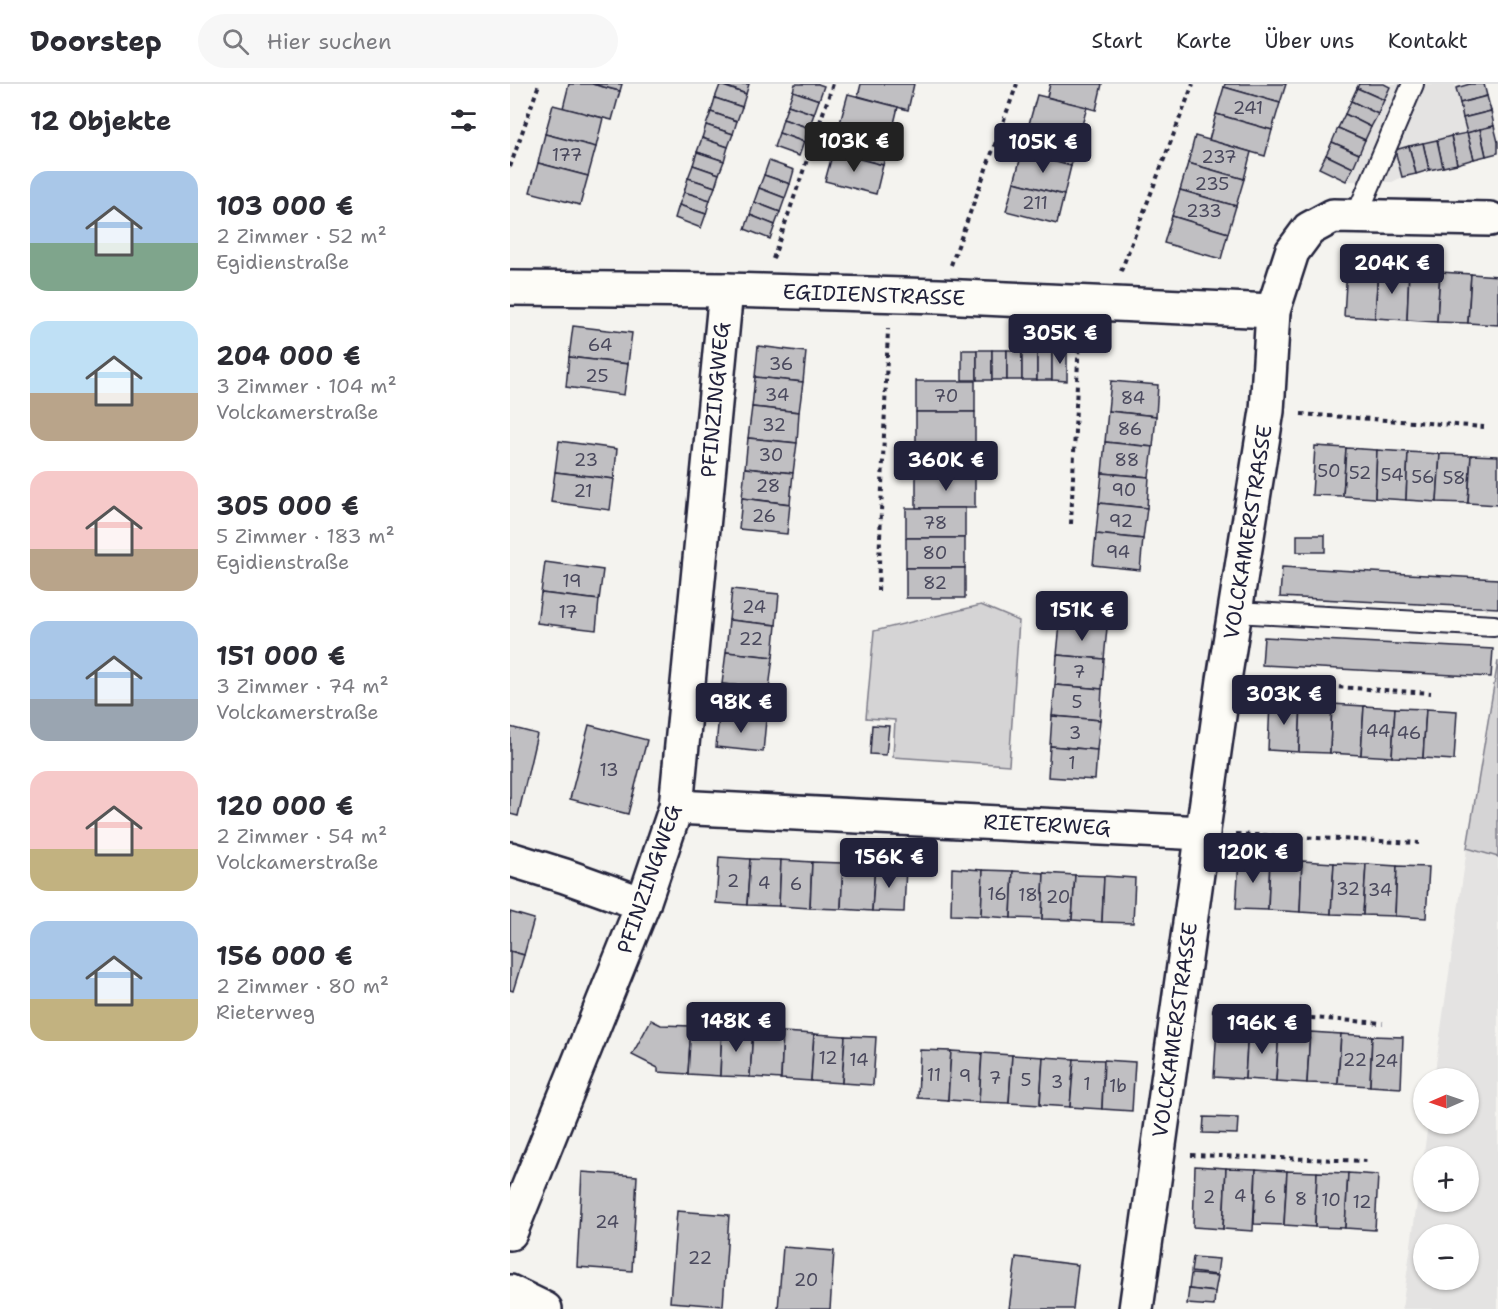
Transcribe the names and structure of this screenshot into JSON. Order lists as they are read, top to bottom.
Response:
{
  "streets": {
    "street": [
      "EGIDIENSTRASSE",
      "PFINZINGWEG",
      "VOLCKAMERSTRASSE",
      "RIETERWEG"
    ]
  },
  "crossings": [
    ["EGIDIENSTRASSE", "PFINZINGWEG"],
    ["EGIDIENSTRASSE", "VOLCKAMERSTRASSE"],
    ["PFINZINGWEG", "RIETERWEG"],
    ["VOLCKAMERSTRASSE", "RIETERWEG"]
  ],
  "house_numbers": [
    "241",
    "177",
    "237",
    "235",
    "211",
    "233",
    "64",
    "36",
    "25",
    "34",
    "70",
    "84",
    "32",
    "86",
    "30",
    "23",
    "88",
    "50",
    "52",
    "54",
    "56",
    "58",
    "28",
    "90",
    "21",
    "26",
    "92",
    "78",
    "94",
    "80",
    "19",
    "82",
    "24",
    "17",
    "22",
    "7",
    "5",
    "44",
    "3",
    "46",
    "1",
    "13",
    "2",
    "4",
    "6",
    "32",
    "34",
    "16",
    "18",
    "20",
    "12",
    "14",
    "22",
    "24",
    "11",
    "9",
    "7",
    "5",
    "3",
    "1",
    "1b",
    "4",
    "2",
    "6",
    "8",
    "10",
    "12",
    "24",
    "22",
    "20"
  ],
  "north": "left",
  "page": {
    "header": "Doorstep",
    "search": "Hier suchen",
    "nav": [
      "Start",
      "Karte",
      "Über uns",
      "Kontakt"
    ],
    "heading": "12 Objekte",
    "price": [
      "103K €",
      "105K €",
      "204K €",
      "305K €",
      "360K €",
      "151K €",
      "303K €",
      "98K €",
      "120K €",
      "156K €",
      "148K €",
      "196K €"
    ],
    "list": [
      {
        "name": "103 000 €",
        "note": "2 Zimmer · 52 m² · Egidienstraße"
      },
      {
        "name": "204 000 €",
        "note": "3 Zimmer · 104 m² · Volckamerstraße"
      },
      {
        "name": "305 000 €",
        "note": "5 Zimmer · 183 m² · Egidienstraße"
      },
      {
        "name": "151 000 €",
        "note": "3 Zimmer · 74 m² · Volckamerstraße"
      },
      {
        "name": "120 000 €",
        "note": "2 Zimmer · 54 m² · Volckamerstraße"
      },
      {
        "name": "156 000 €",
        "note": "2 Zimmer · 80 m² · Rieterweg"
      }
    ],
    "map_buttons": ["+", "−"]
  }
}
